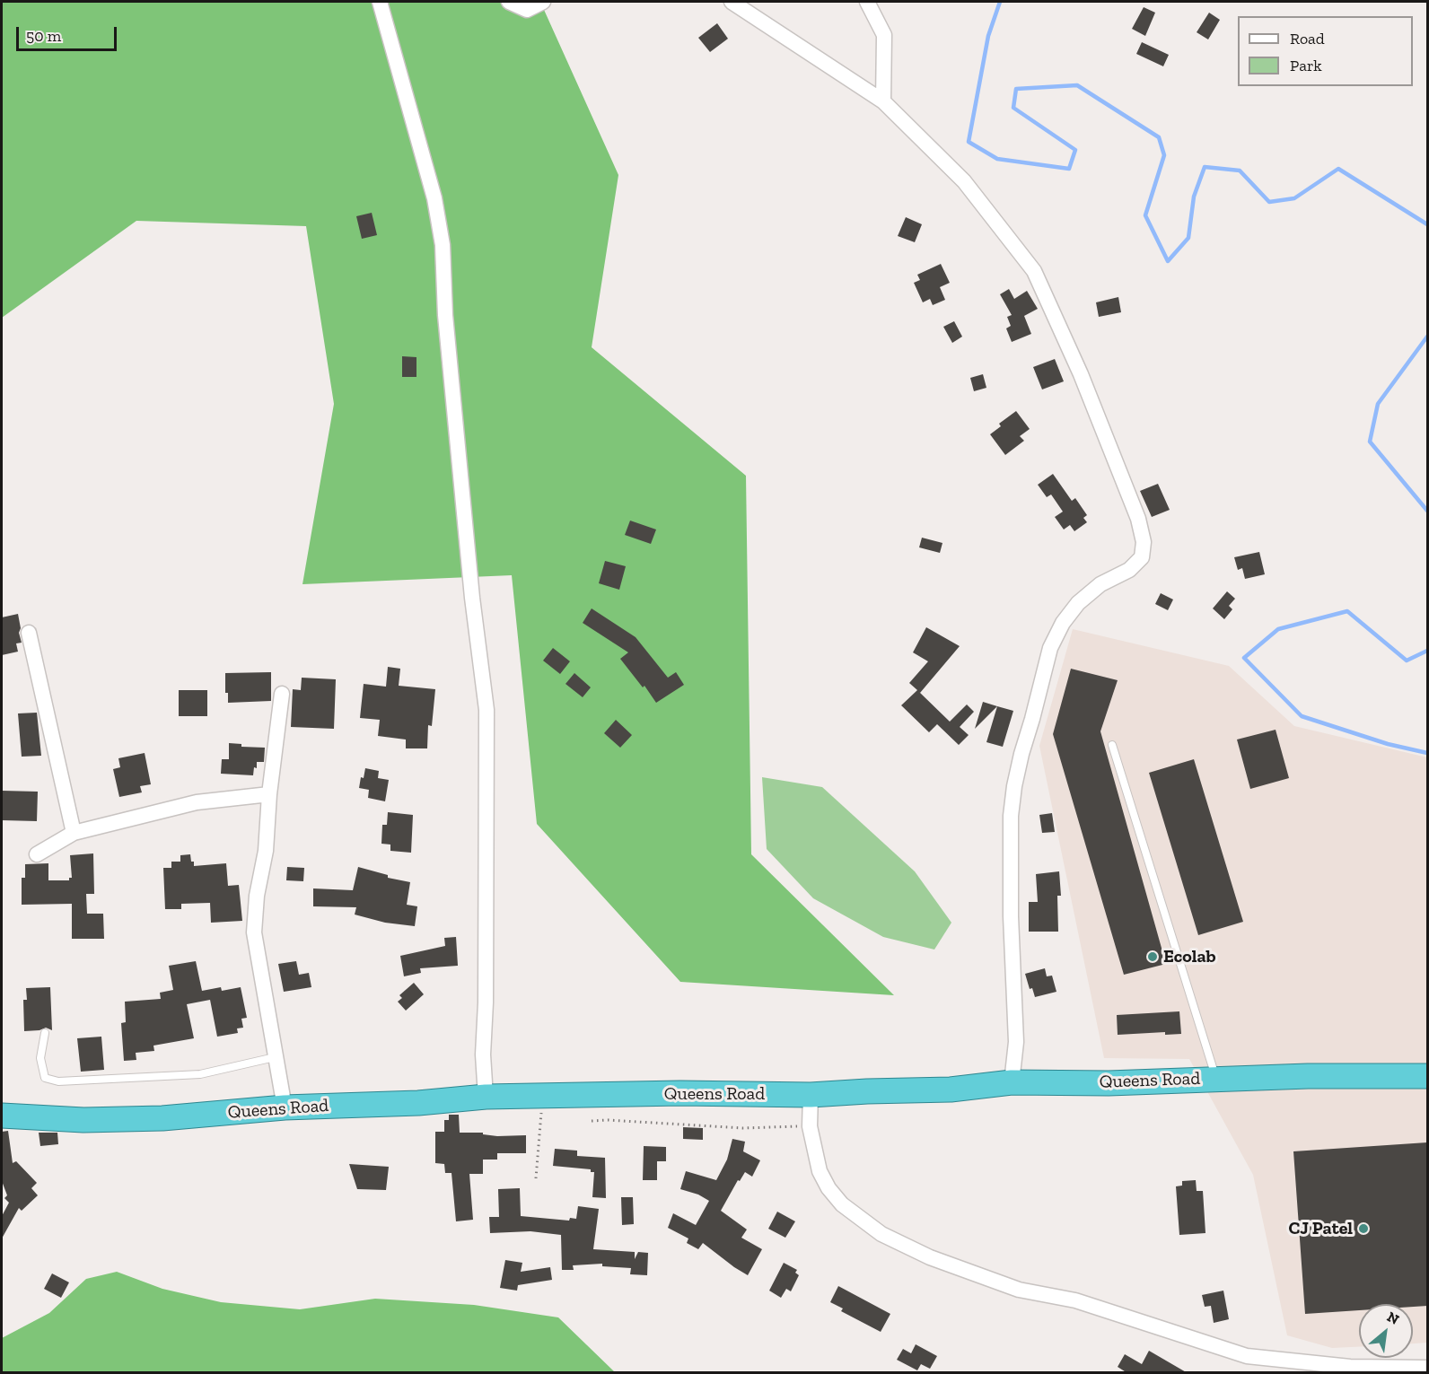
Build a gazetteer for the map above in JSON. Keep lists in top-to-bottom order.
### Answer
{
  "streets": {
    "highway": ["Queens Road"]
  },
  "places": ["Ecolab", "CJ Patel"],
  "legend": ["Road", "Park"],
  "scale_bar": "50 m",
  "north": "top right"
}
